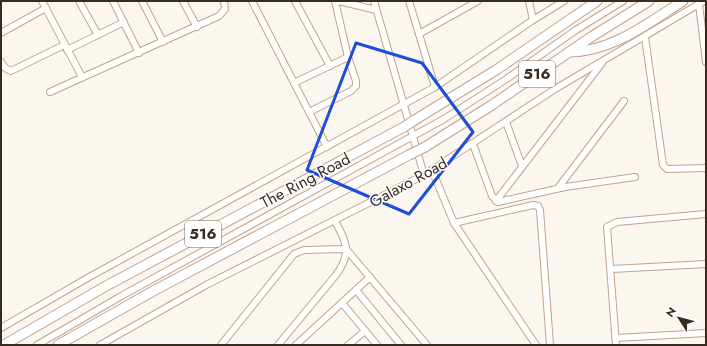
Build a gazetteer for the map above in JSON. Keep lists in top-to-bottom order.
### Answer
{
  "streets": {
    "highway": ["516", "The Ring Road"],
    "street": ["Galaxo Road"]
  },
  "north": "top left"
}
